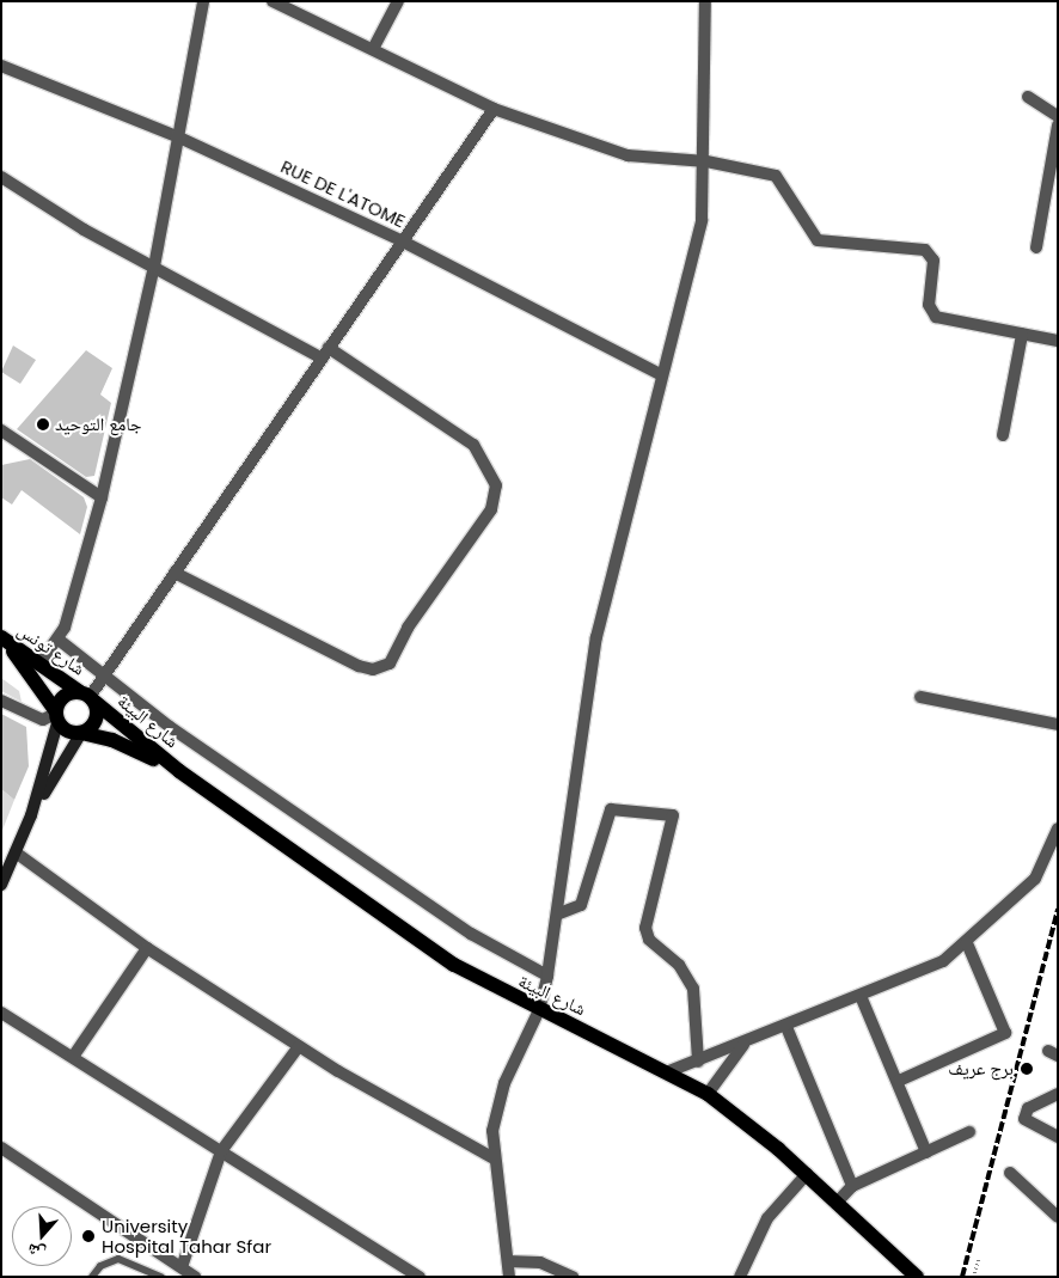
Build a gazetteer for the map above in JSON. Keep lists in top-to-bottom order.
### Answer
{
  "streets": {
    "main road": ["شارع تونس", "شارع البيئة"],
    "street": ["RUE DE L'ATOME"]
  },
  "crossings": [
    ["شارع تونس", "شارع البيئة"]
  ],
  "places": ["جامع التوحيد", "برج عريف", "University Hospital Tahar Sfar"],
  "north": "bottom"
}
